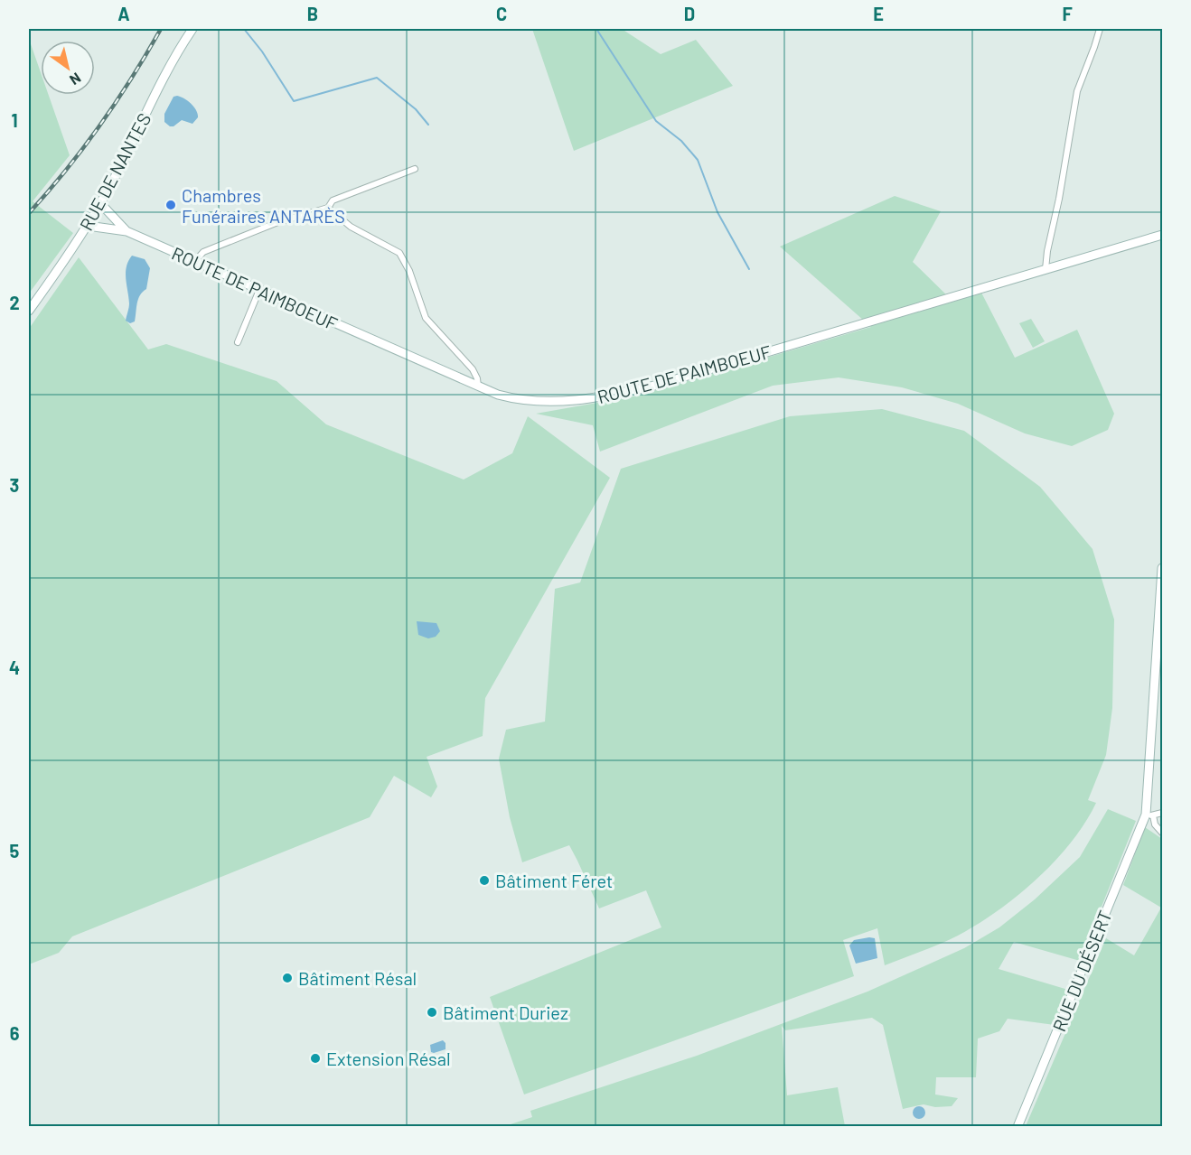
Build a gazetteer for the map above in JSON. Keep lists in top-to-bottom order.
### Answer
{
  "streets": {
    "street": ["RUE DE NANTES", "ROUTE DE PAIMBOEUF", "RUE DU DÉSERT"]
  },
  "crossings": [
    ["RUE DE NANTES", "ROUTE DE PAIMBOEUF"]
  ],
  "places": [
    "Chambres Funéraires ANTARÈS",
    "Bâtiment Féret",
    "Bâtiment Résal",
    "Bâtiment Duriez",
    "Extension Résal"
  ],
  "north": "bottom right",
  "grid": {
    "columns": [
      "A",
      "B",
      "C",
      "D",
      "E",
      "F"
    ],
    "rows": [
      "1",
      "2",
      "3",
      "4",
      "5",
      "6"
    ]
  }
}
